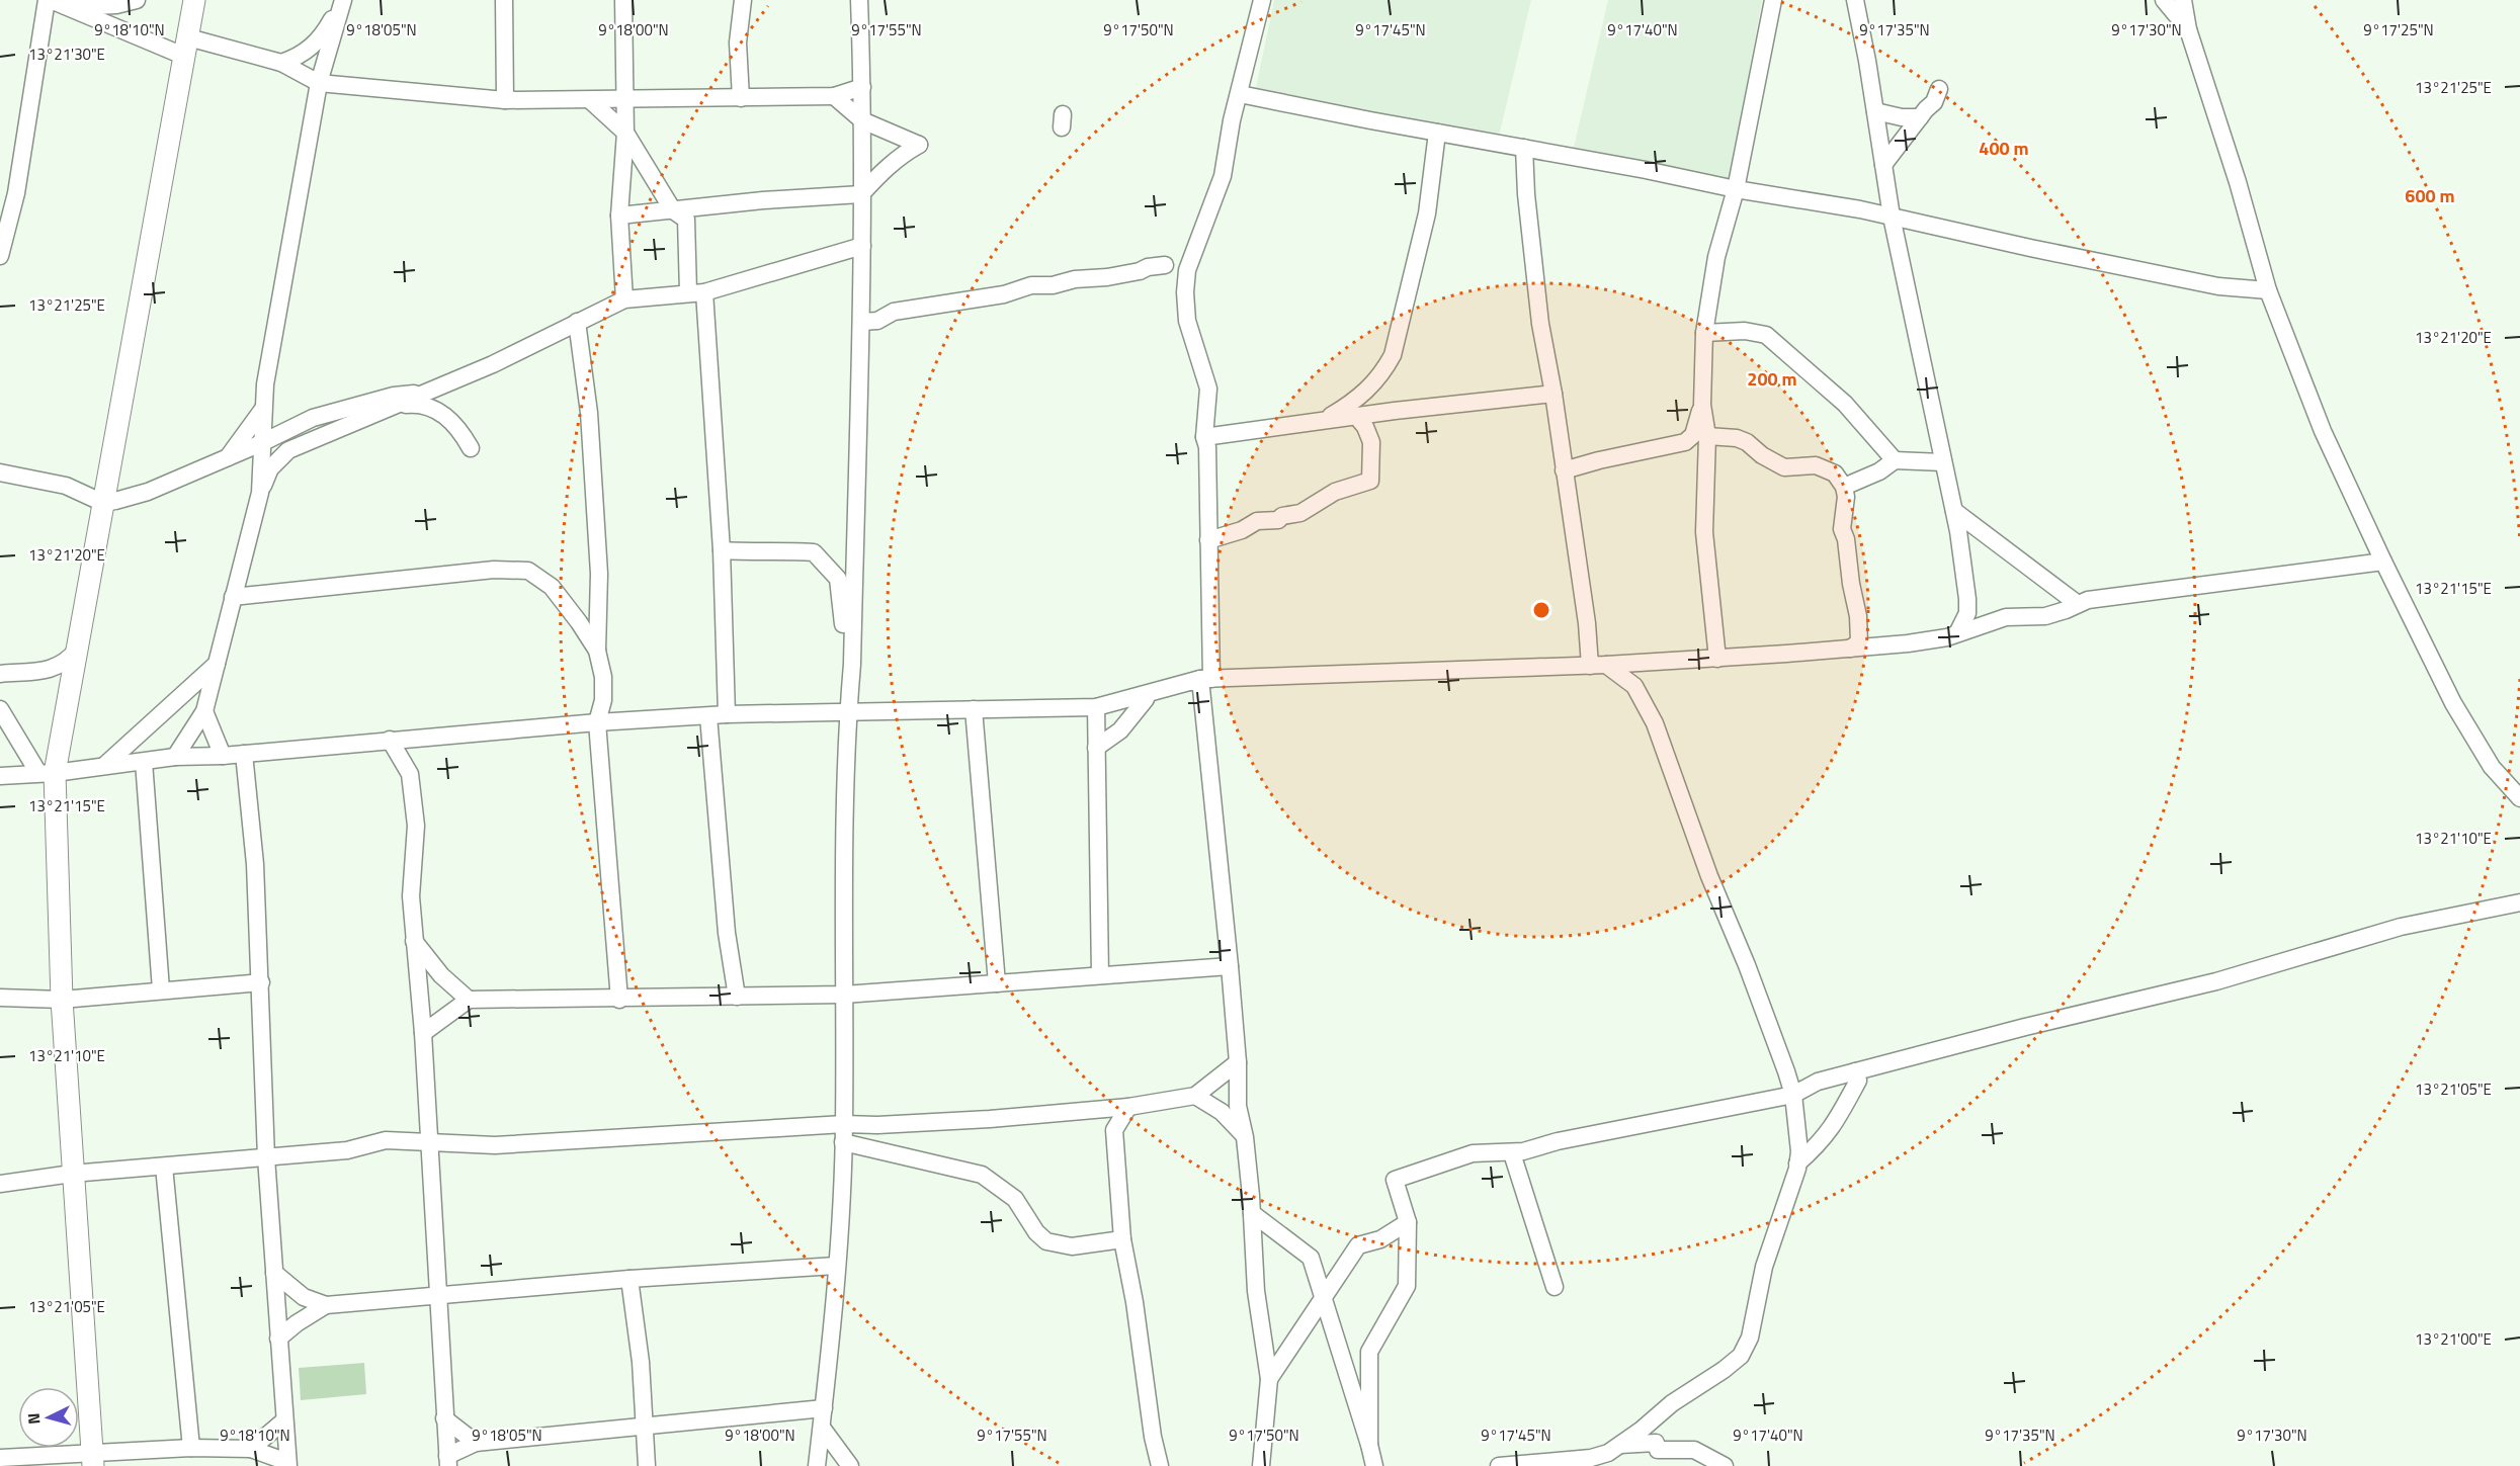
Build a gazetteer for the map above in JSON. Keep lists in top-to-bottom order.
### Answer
{
  "north": "left",
  "coordinates": [
    "9°18'10\"N",
    "9°18'05\"N",
    "9°18'00\"N",
    "9°17'55\"N",
    "9°17'50\"N",
    "9°17'45\"N",
    "9°17'40\"N",
    "9°17'35\"N",
    "9°17'30\"N",
    "9°17'25\"N",
    "13°21'30\"E",
    "13°21'25\"E",
    "13°21'20\"E",
    "13°21'15\"E",
    "13°21'10\"E",
    "13°21'05\"E",
    "13°21'00\"E"
  ],
  "rings": ["400 m", "600 m", "200 m"]
}
